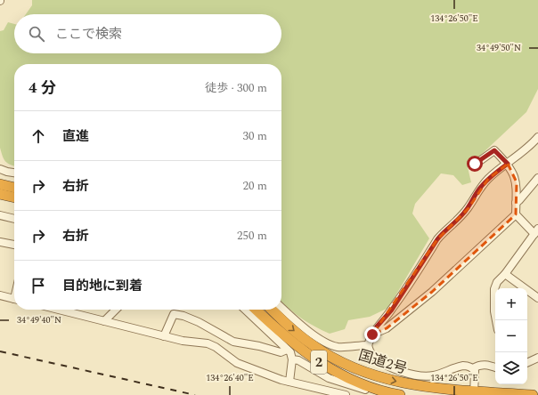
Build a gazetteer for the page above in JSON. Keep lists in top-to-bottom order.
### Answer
{
  "streets": {
    "highway": ["国道2号", "2"]
  },
  "page": {
    "search": "ここで検索",
    "heading": ["4 分", "徒歩 · 300 m"],
    "list": [
      ["直進", "30 m"],
      ["右折", "20 m"],
      ["右折", "250 m"],
      "目的地に到着"
    ],
    "map_buttons": ["+", "−"]
  },
  "coordinates": [
    "134°26'50\"E",
    "34°49'50\"N",
    "34°49'40\"N",
    "134°26'40\"E"
  ]
}
